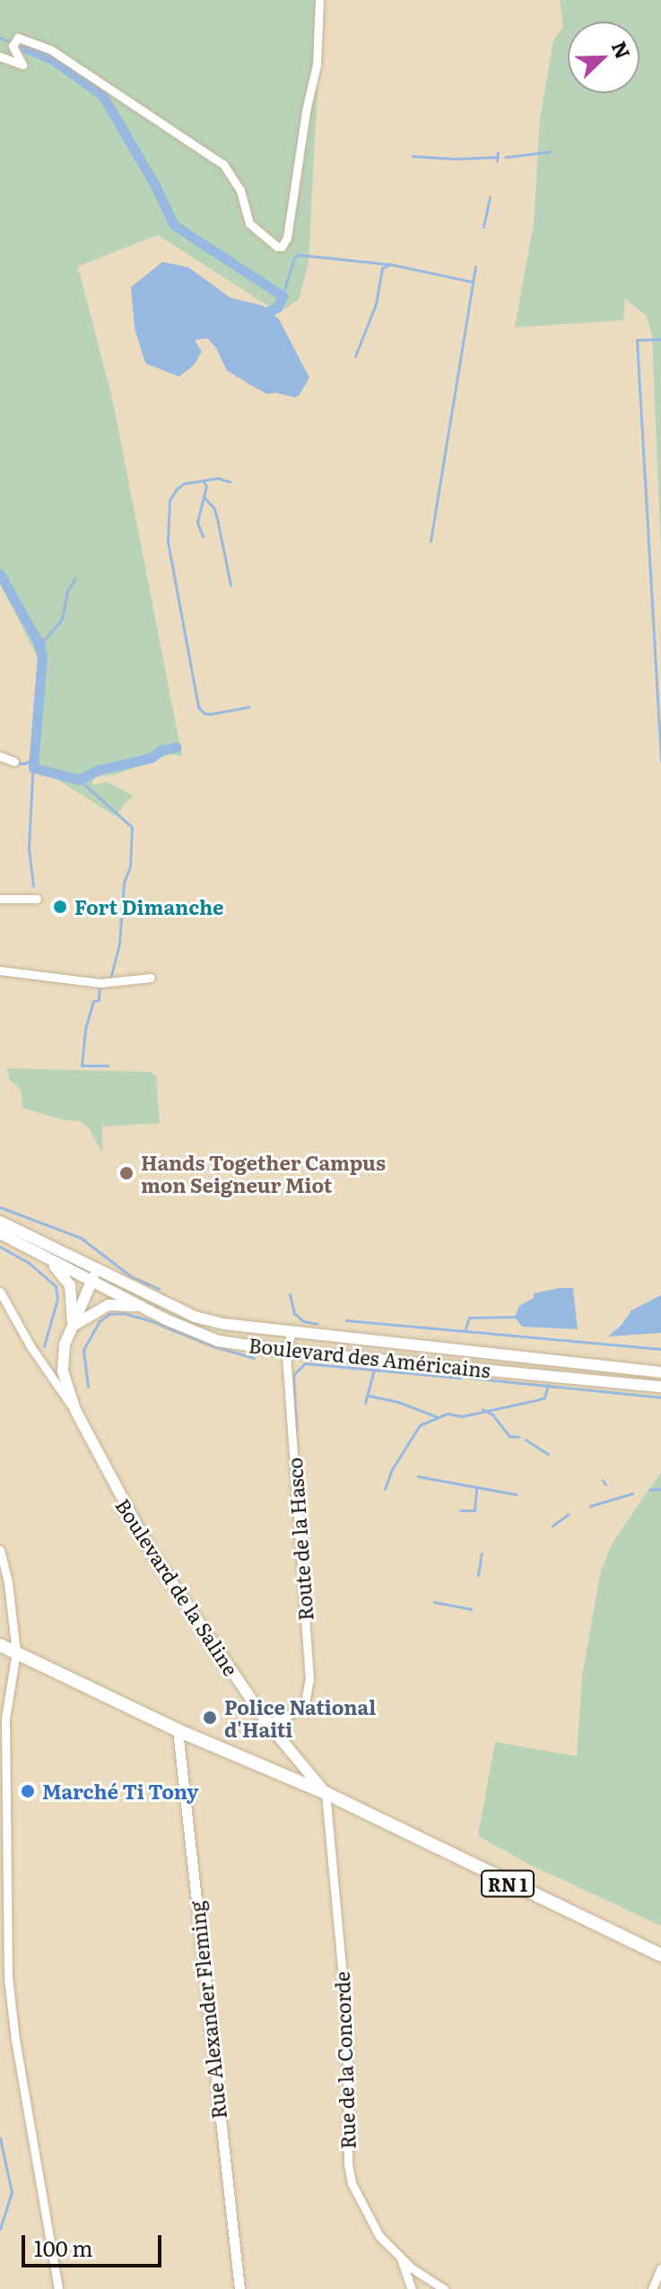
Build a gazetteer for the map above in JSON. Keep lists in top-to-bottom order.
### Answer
{
  "streets": {
    "main road": ["Boulevard des Américains", "Boulevard de la Saline", "RN 1"],
    "street": ["Route de la Hasco", "Rue Alexander Fleming", "Rue de la Concorde"]
  },
  "crossings": [
    ["Boulevard des Américains", "Route de la Hasco"],
    ["Boulevard des Américains", "Boulevard de la Saline"],
    ["Route de la Hasco", "Boulevard de la Saline"],
    ["Boulevard de la Saline", "RN 1"],
    ["Boulevard de la Saline", "Rue de la Concorde"],
    ["RN 1", "Rue Alexander Fleming"],
    ["RN 1", "Rue de la Concorde"]
  ],
  "places": [
    "Fort Dimanche",
    "Hands Together Campus mon Seigneur Miot",
    "Police National d'Haiti",
    "Marché Ti Tony"
  ],
  "scale_bar": "100 m",
  "north": "top right"
}
